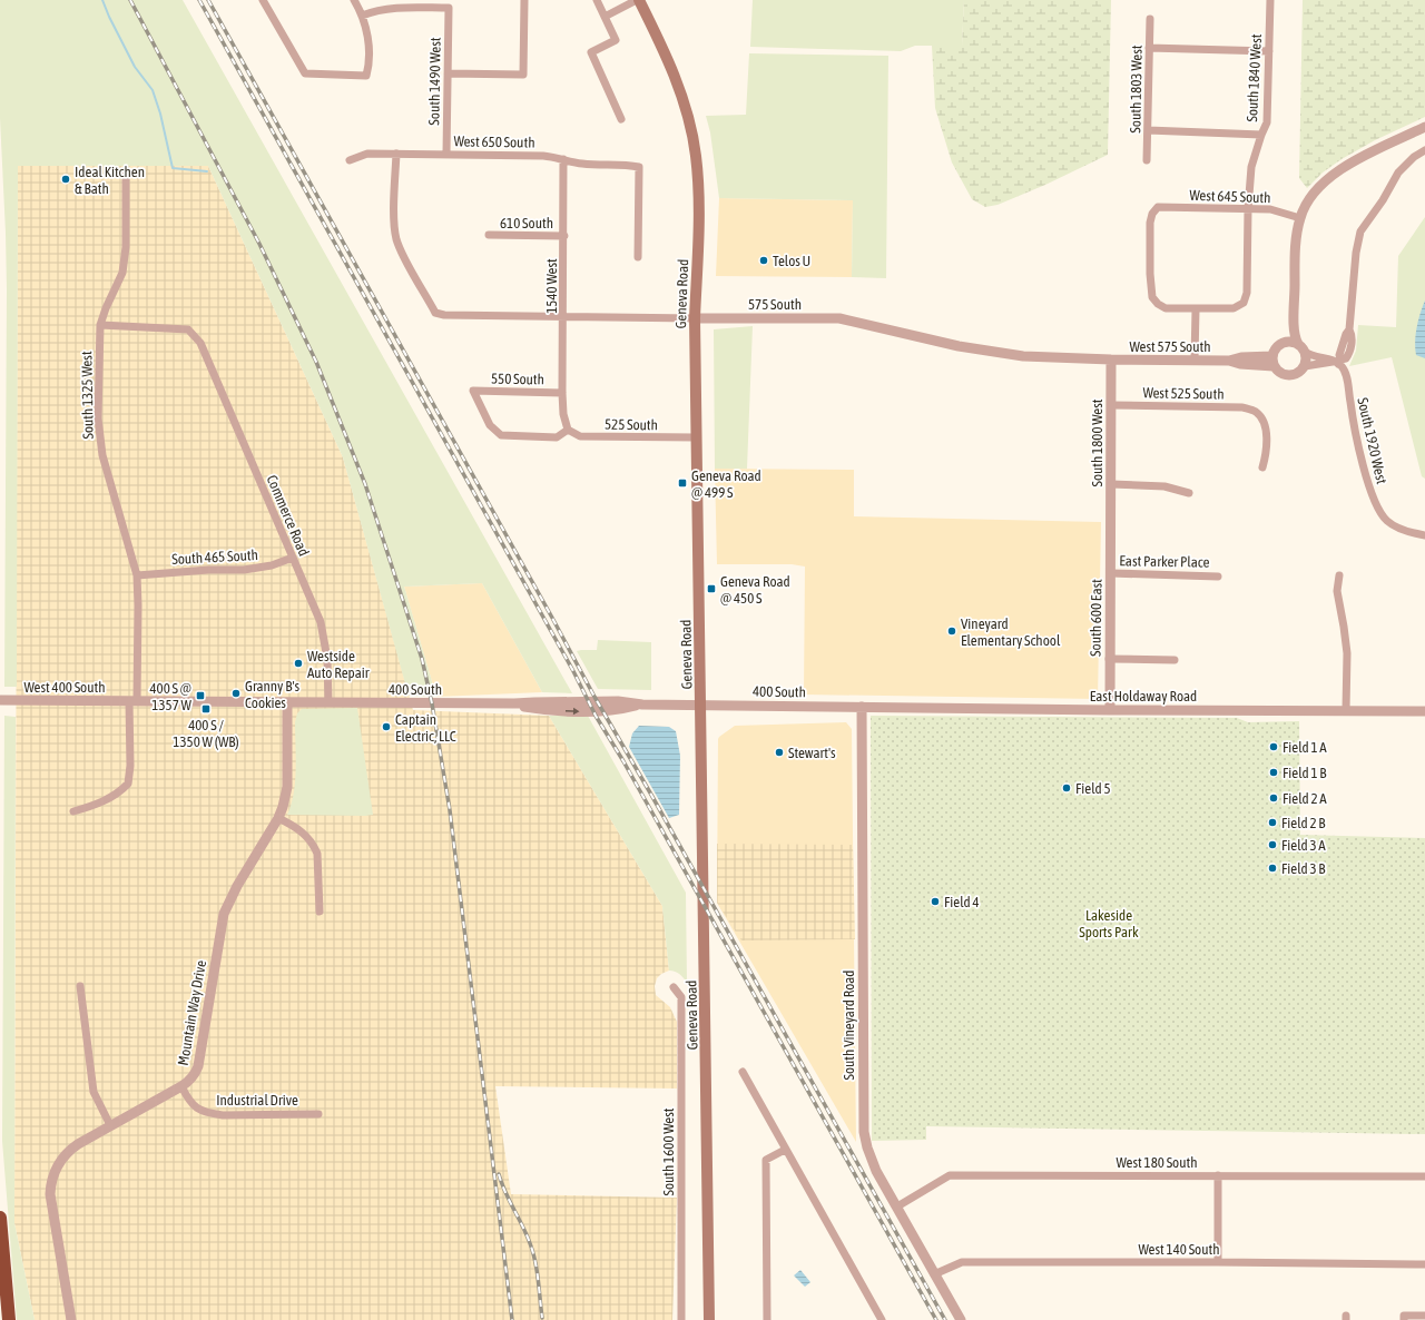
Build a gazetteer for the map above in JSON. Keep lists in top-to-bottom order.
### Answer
{
  "streets": {
    "main road": ["Geneva Road"],
    "street": [
      "South 1840 West",
      "South 1490 West",
      "South 1803 West",
      "West 650 South",
      "West 645 South",
      "610 South",
      "1540 West",
      "575 South",
      "West 575 South",
      "550 South",
      "West 525 South",
      "South 1325 West",
      "525 South",
      "South 1920 West",
      "South 1800 West",
      "Commerce Road",
      "South 465 South",
      "East Parker Place",
      "South 600 East",
      "West 400 South",
      "400 South",
      "East Holdaway Road",
      "Mountain Way Drive",
      "South Vineyard Road",
      "Industrial Drive",
      "South 1600 West",
      "West 180 South",
      "West 140 South"
    ]
  },
  "crossings": [
    ["South 1840 West", "West 645 South"],
    ["South 1490 West", "West 650 South"],
    ["West 650 South", "1540 West"],
    ["West 650 South", "575 South"],
    ["610 South", "1540 West"],
    ["1540 West", "575 South"],
    ["1540 West", "550 South"],
    ["1540 West", "525 South"],
    ["Geneva Road", "575 South"],
    ["Geneva Road", "525 South"],
    ["Geneva Road", "400 South"],
    ["575 South", "West 575 South"],
    ["575 South", "South 1800 West"],
    ["West 575 South", "South 1800 West"],
    ["550 South", "525 South"],
    ["West 525 South", "South 1800 West"],
    ["South 1325 West", "Commerce Road"],
    ["South 1325 West", "South 465 South"],
    ["South 1325 West", "West 400 South"],
    ["South 1325 West", "400 South"],
    ["South 1800 West", "South 600 East"],
    ["Commerce Road", "South 465 South"],
    ["Commerce Road", "400 South"],
    ["East Parker Place", "South 600 East"],
    ["South 600 East", "East Holdaway Road"],
    ["West 400 South", "400 South"],
    ["400 South", "East Holdaway Road"],
    ["400 South", "Mountain Way Drive"],
    ["400 South", "South Vineyard Road"],
    ["East Holdaway Road", "South Vineyard Road"],
    ["Mountain Way Drive", "Industrial Drive"],
    ["South Vineyard Road", "West 180 South"],
    ["South Vineyard Road", "West 140 South"]
  ],
  "parks": ["Lakeside Sports Park"],
  "places": {
    "other": [
      "Ideal Kitchen & Bath",
      "Telos U",
      "Vineyard Elementary School",
      "Westside Auto Repair",
      "Granny B's Cookies",
      "Captain Electric, LLC",
      "Field 1 A",
      "Stewart's",
      "Field 1 B",
      "Field 5",
      "Field 2 A",
      "Field 2 B",
      "Field 3 A",
      "Field 3 B",
      "Field 4"
    ],
    "transit": [
      "Geneva Road @ 499 S",
      "Geneva Road @ 450 S",
      "400 S @ 1357 W",
      "400 S / 1350 W (WB)"
    ]
  }
}
